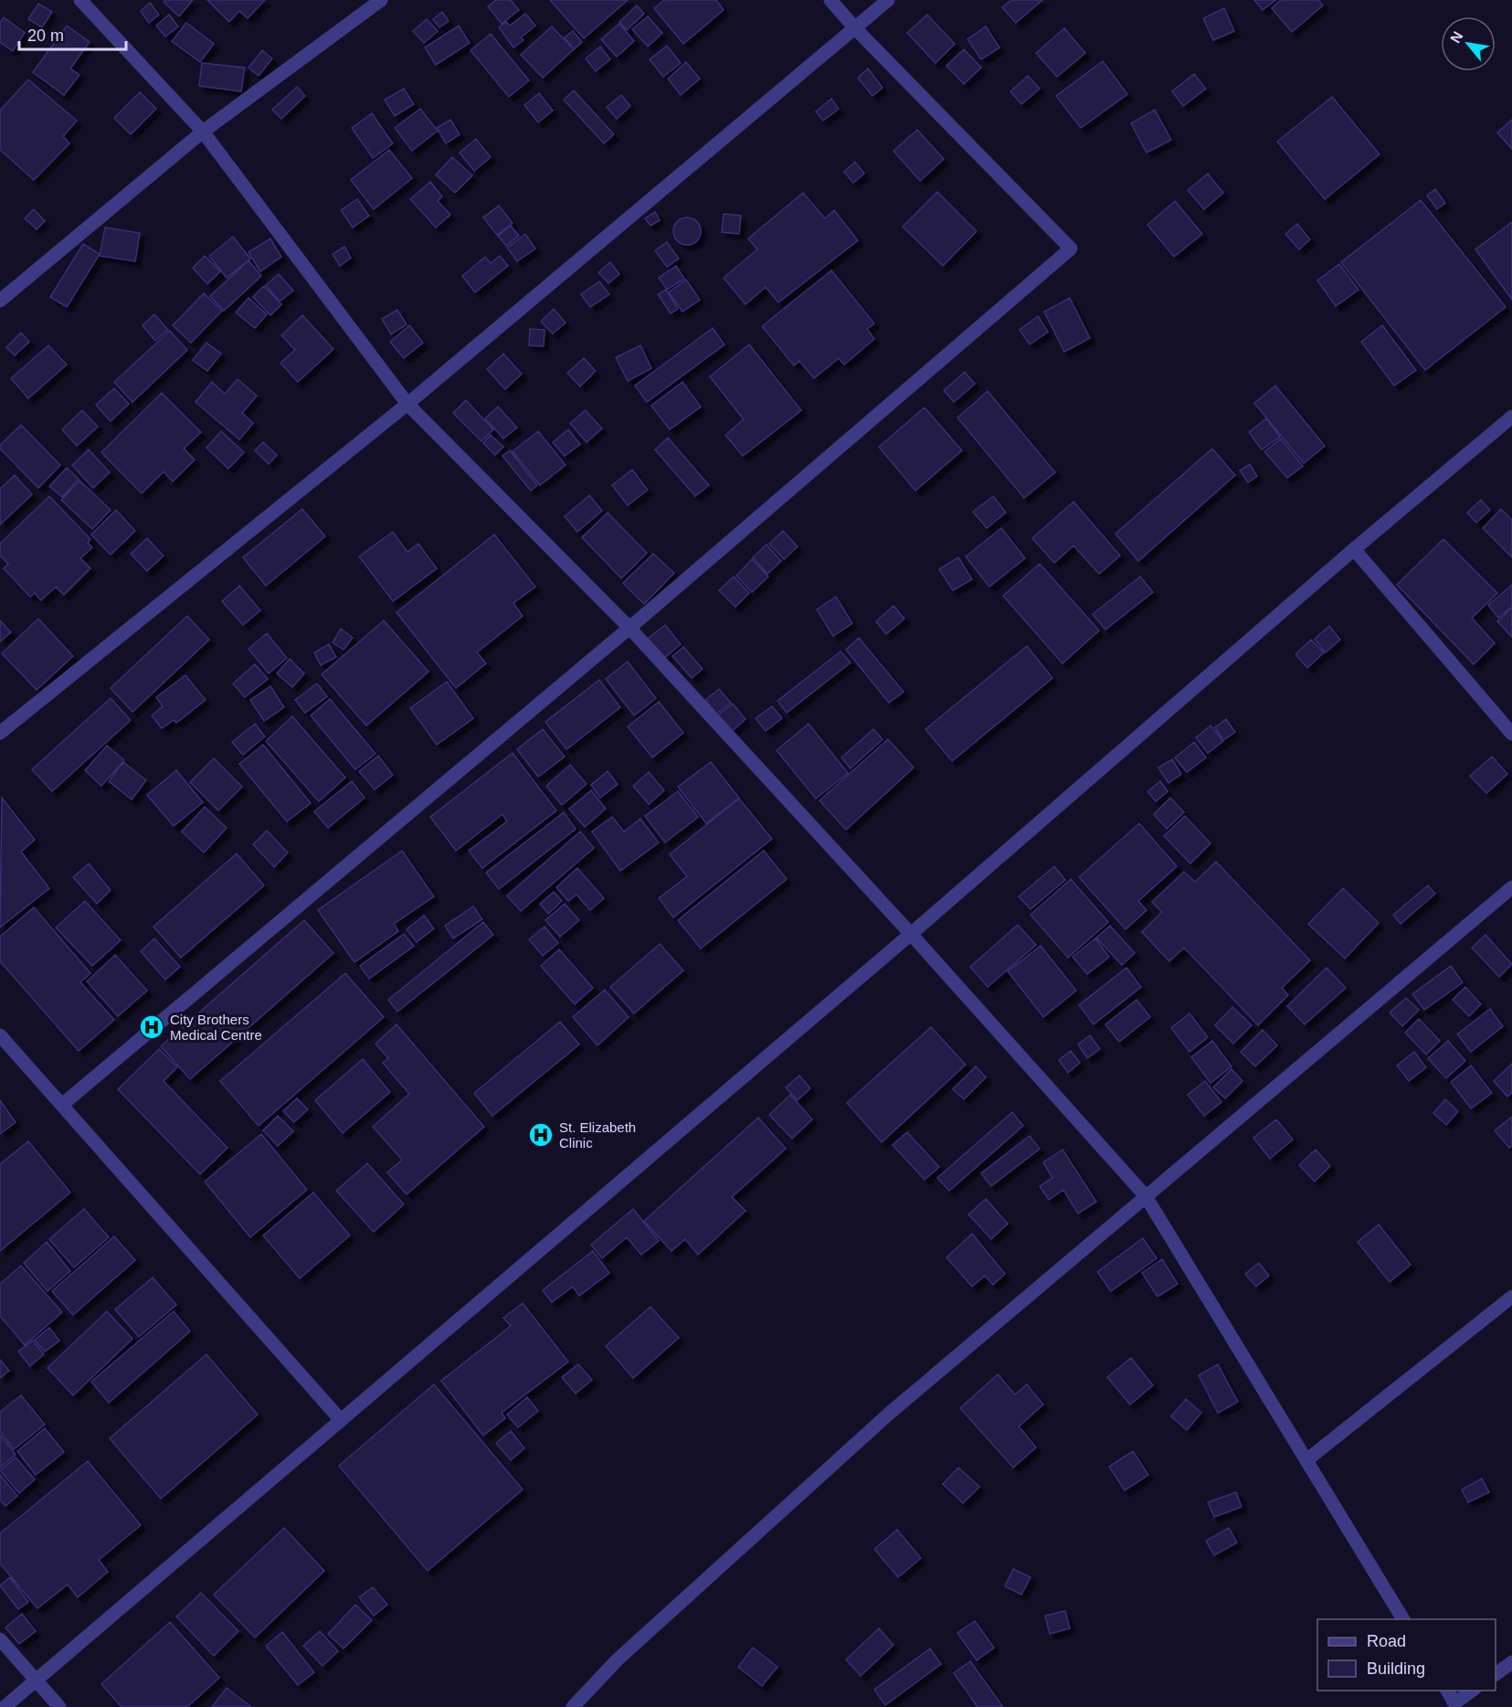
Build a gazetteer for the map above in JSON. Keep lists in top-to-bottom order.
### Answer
{
  "places": {
    "hospital": ["City Brothers Medical Centre", "St. Elizabeth Clinic"]
  },
  "legend": ["Road", "Building"],
  "scale_bar": "20 m",
  "north": "top left"
}
